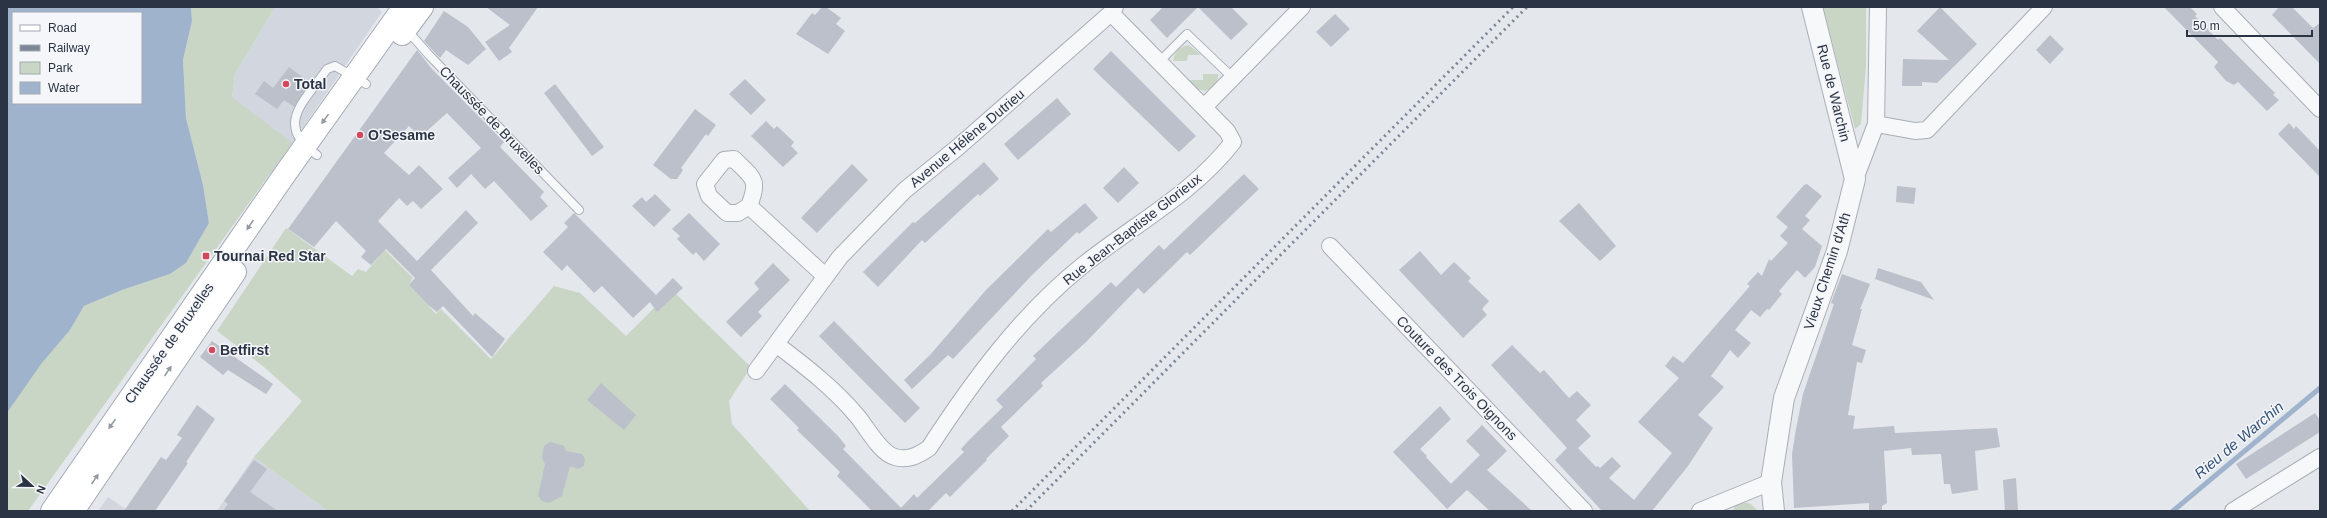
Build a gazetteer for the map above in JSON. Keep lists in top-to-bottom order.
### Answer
{
  "streets": {
    "main road": ["Chaussée de Bruxelles"],
    "street": [
      "Rue de Warchin",
      "Avenue Hélène Dutrieu",
      "Rue Jean-Baptiste Glorieux",
      "Vieux Chemin d'Ath",
      "Couture des Trois Oignons"
    ]
  },
  "crossings": [
    ["Rue de Warchin", "Vieux Chemin d'Ath"],
    ["Avenue Hélène Dutrieu", "Rue Jean-Baptiste Glorieux"]
  ],
  "water": ["Rieu de Warchin"],
  "places": {
    "other": ["Total", "O'Sesame", "Betfirst"],
    "transit": ["Tournai Red Star"]
  },
  "legend": [
    "Road",
    "Railway",
    "Park",
    "Water"
  ],
  "scale_bar": "50 m",
  "north": "right"
}
